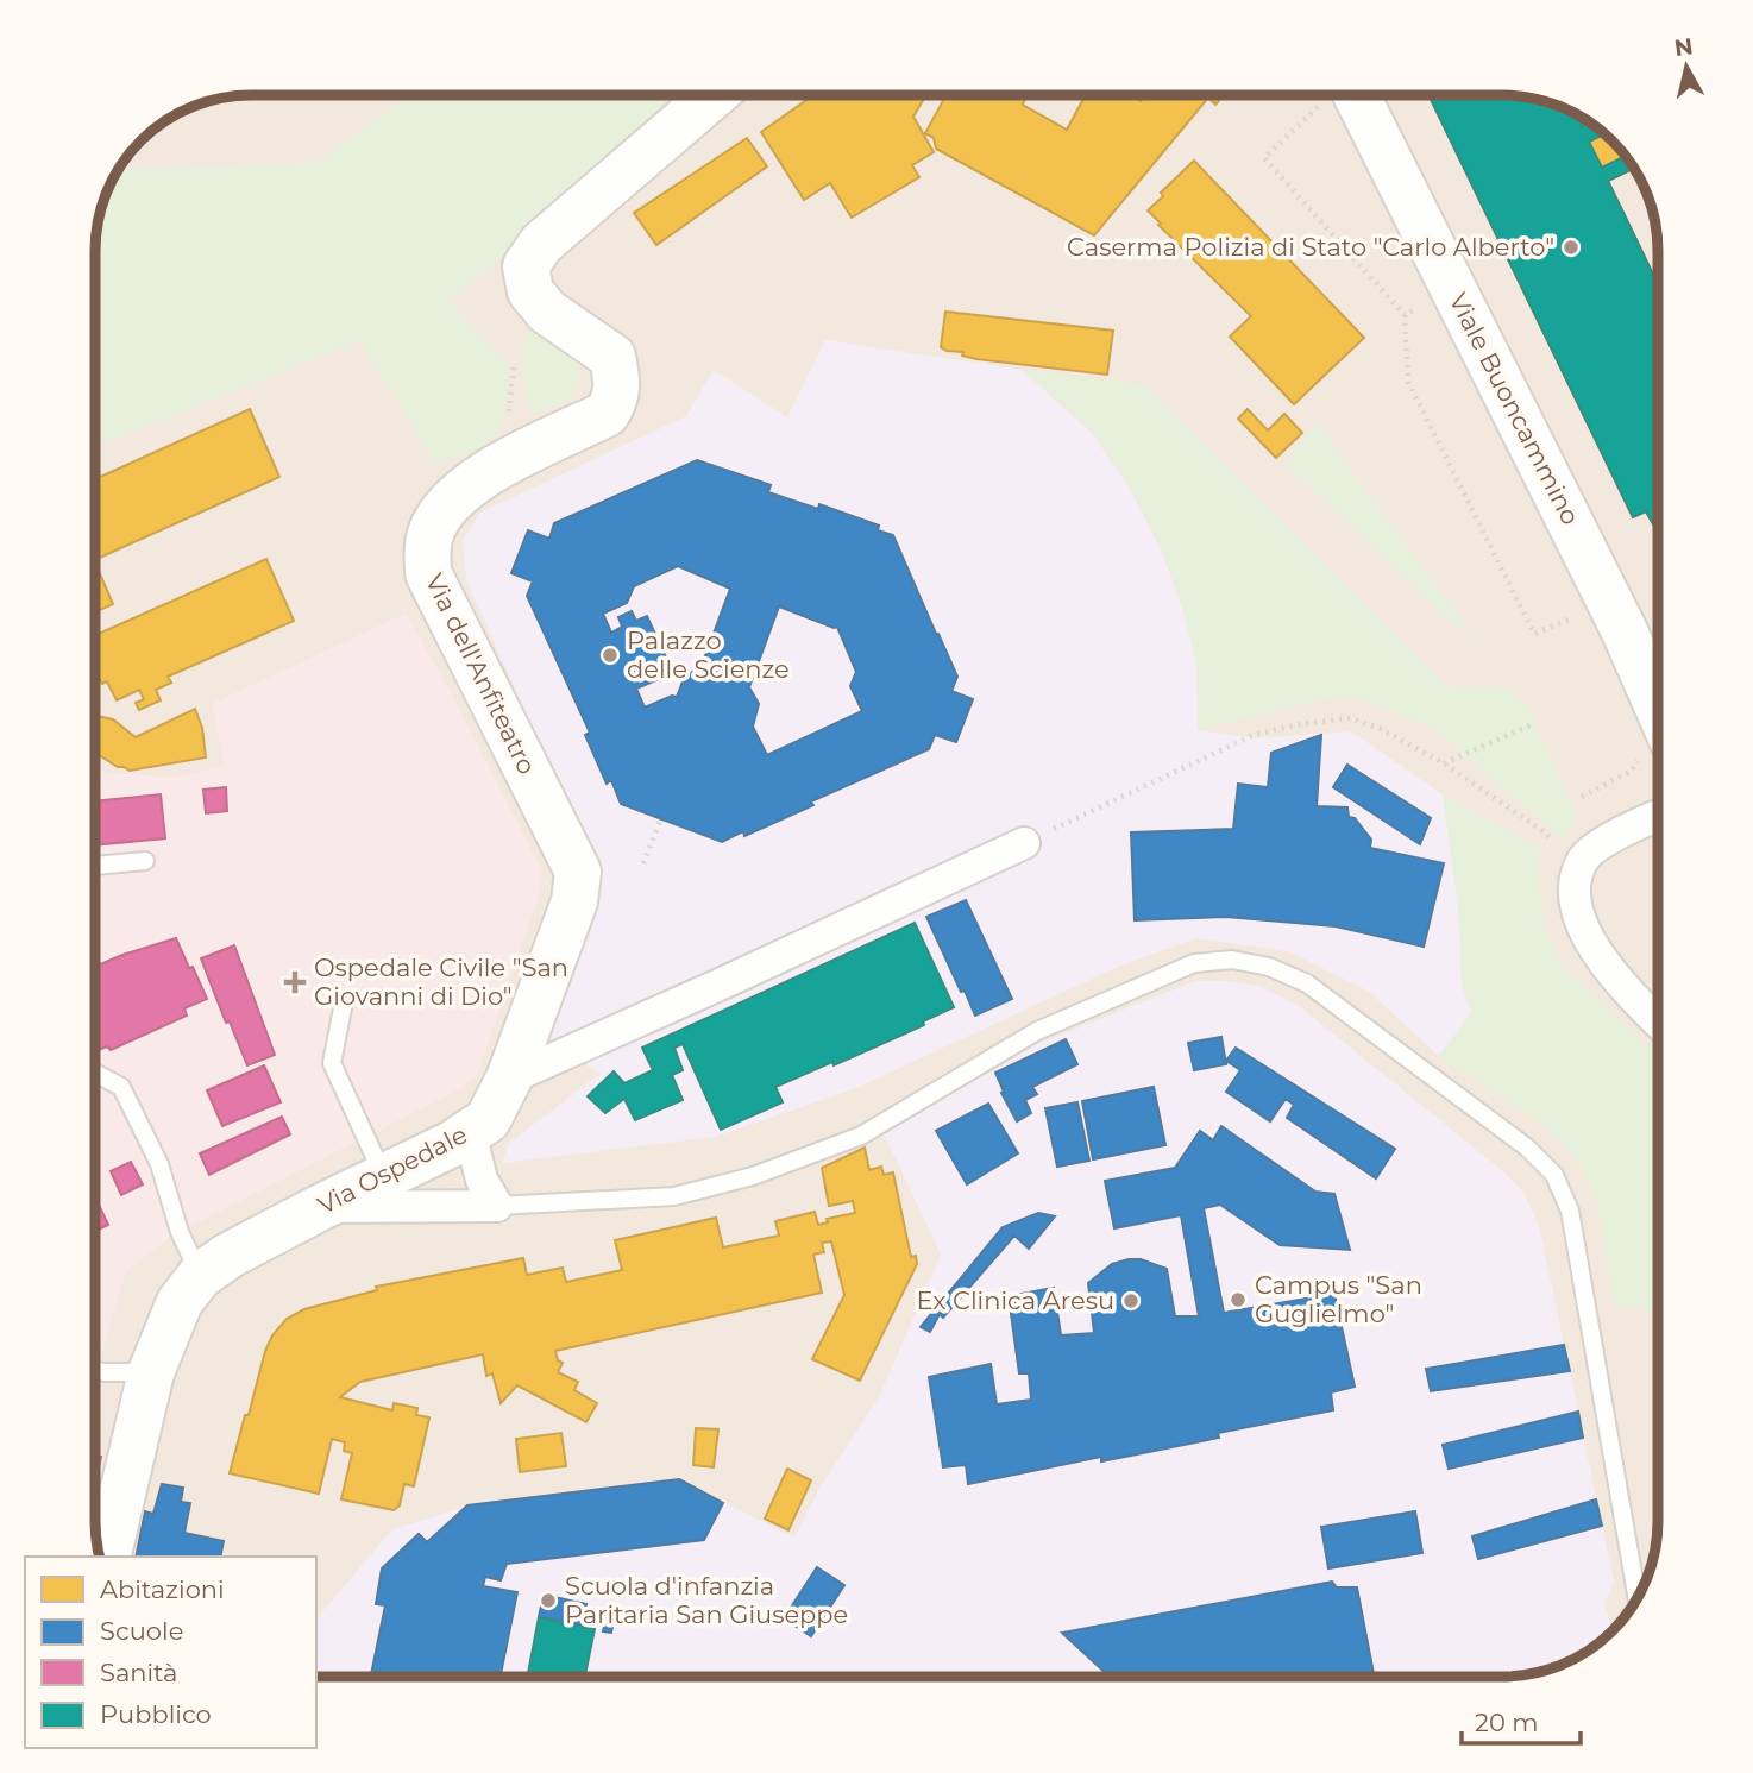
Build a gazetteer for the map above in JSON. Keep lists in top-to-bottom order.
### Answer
{
  "streets": {
    "street": ["Viale Buoncammino", "Via dell'Anfiteatro", "Via Ospedale"]
  },
  "crossings": [
    ["Via dell'Anfiteatro", "Via Ospedale"]
  ],
  "places": {
    "other": [
      "Caserma Polizia di Stato \"Carlo Alberto\"",
      "Palazzo delle Scienze",
      "Campus \"San Guglielmo\"",
      "Ex Clinica Aresu",
      "Scuola d'infanzia Paritaria San Giuseppe"
    ],
    "health": ["Ospedale Civile \"San Giovanni di Dio\""]
  },
  "legend": [
    "Abitazioni",
    "Scuole",
    "Sanità",
    "Pubblico"
  ],
  "scale_bar": "20 m",
  "north": "top"
}
